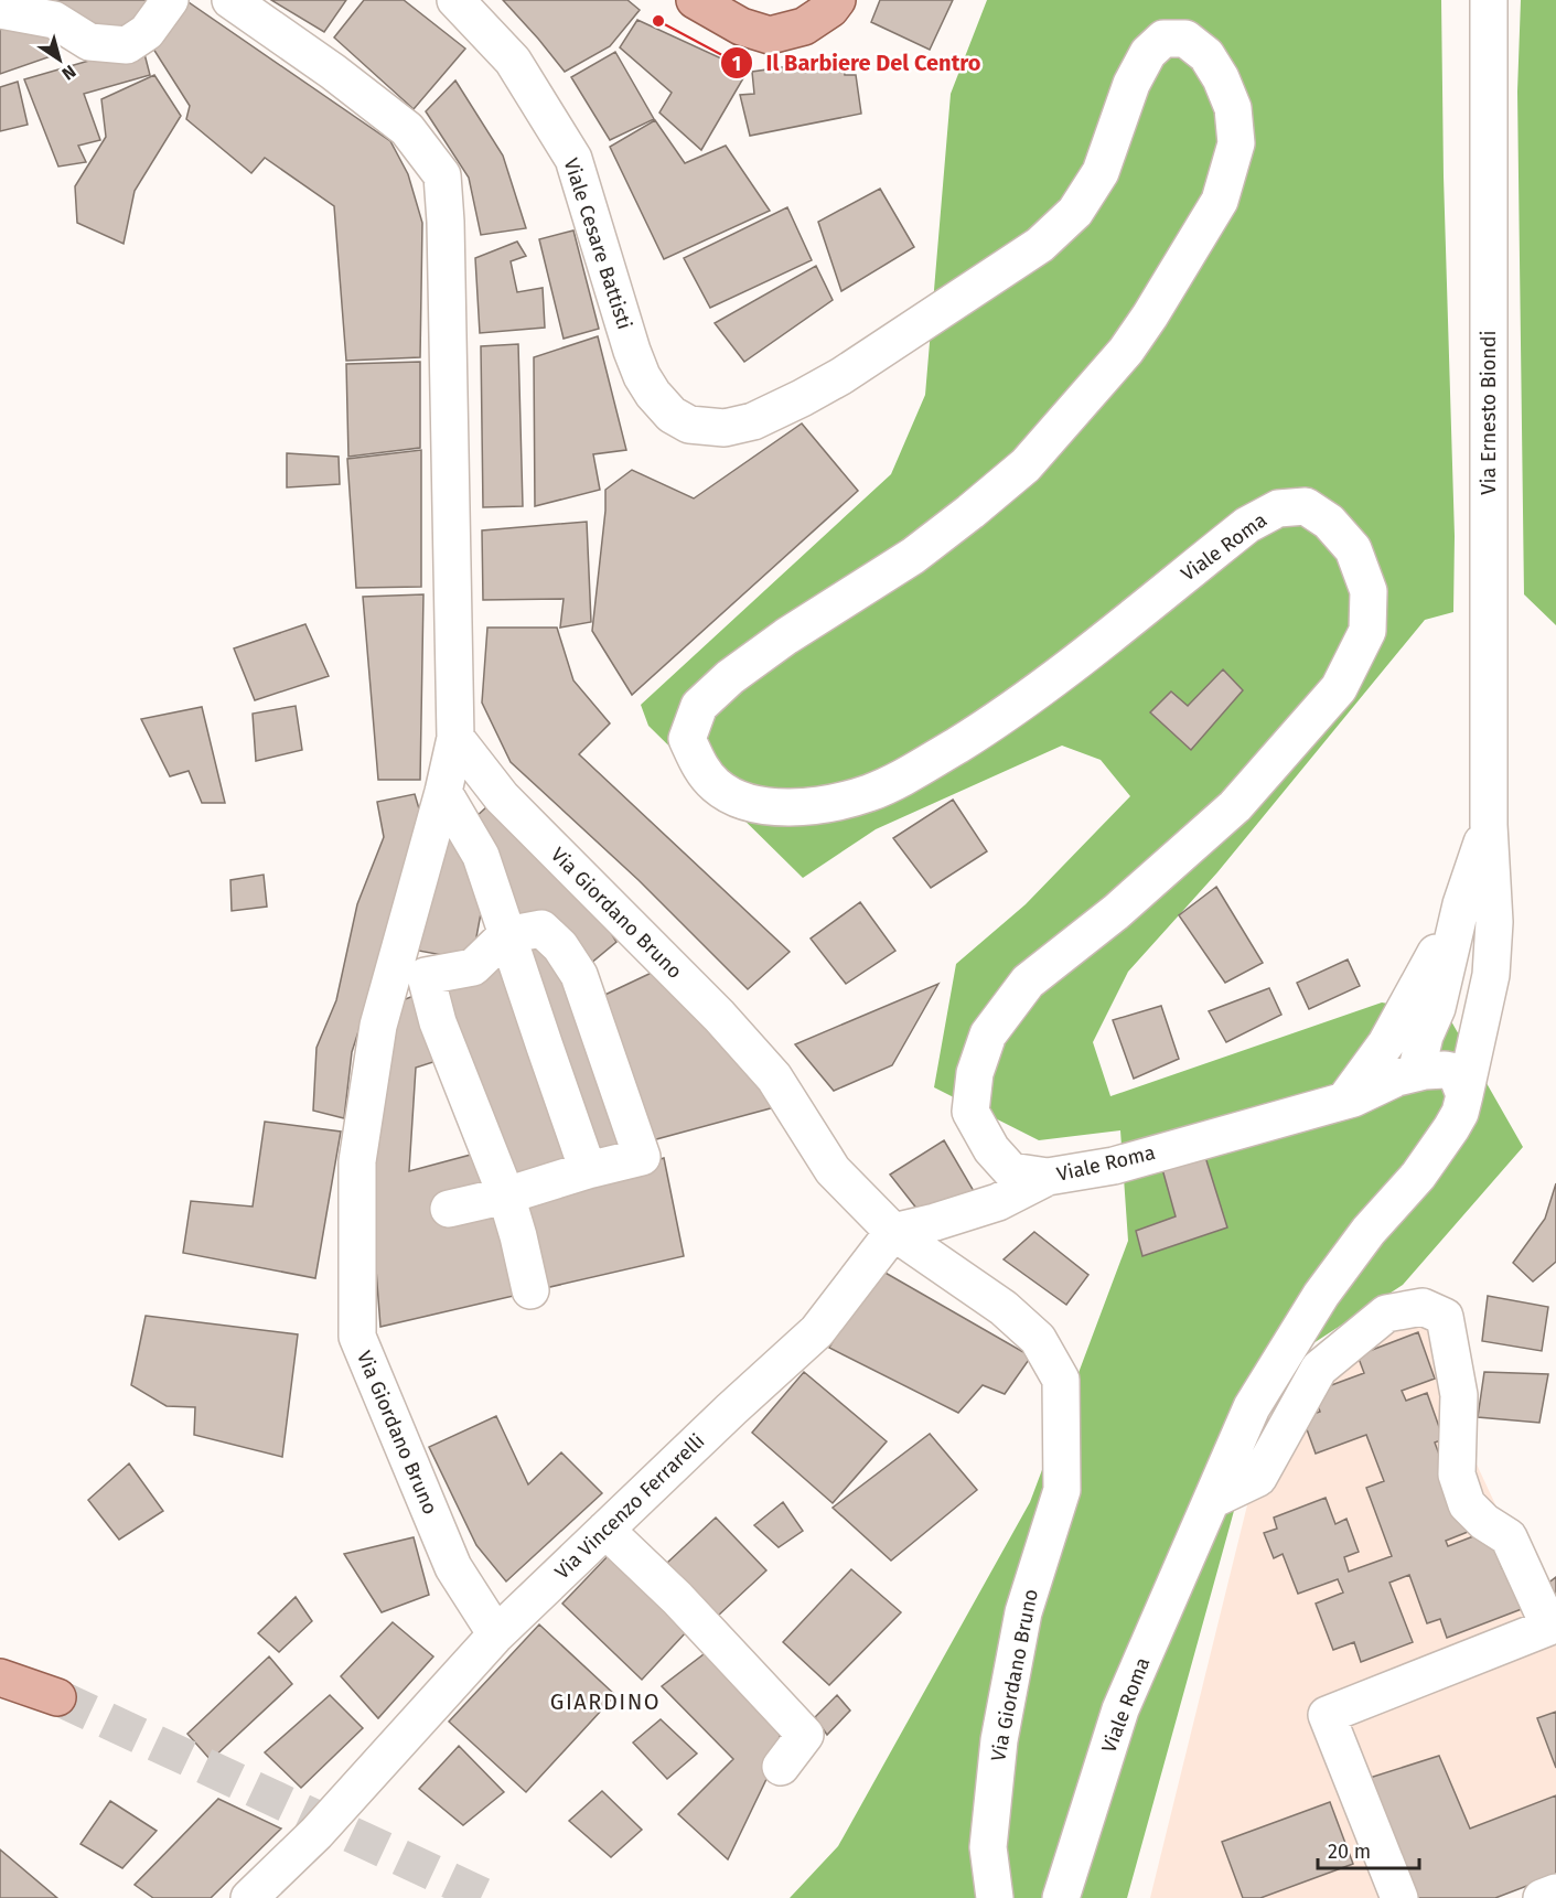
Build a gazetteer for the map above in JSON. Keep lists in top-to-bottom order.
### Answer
{
  "streets": {
    "street": [
      "Viale Cesare Battisti",
      "Via Ernesto Biondi",
      "Viale Roma",
      "Via Giordano Bruno",
      "Via Vincenzo Ferrarelli"
    ]
  },
  "crossings": [
    ["Viale Cesare Battisti", "Viale Roma"],
    ["Via Ernesto Biondi", "Viale Roma"],
    ["Via Giordano Bruno", "Via Vincenzo Ferrarelli"]
  ],
  "districts": ["GIARDINO"],
  "places": ["Il Barbiere Del Centro"],
  "scale_bar": "20 m",
  "north": "bottom right"
}
